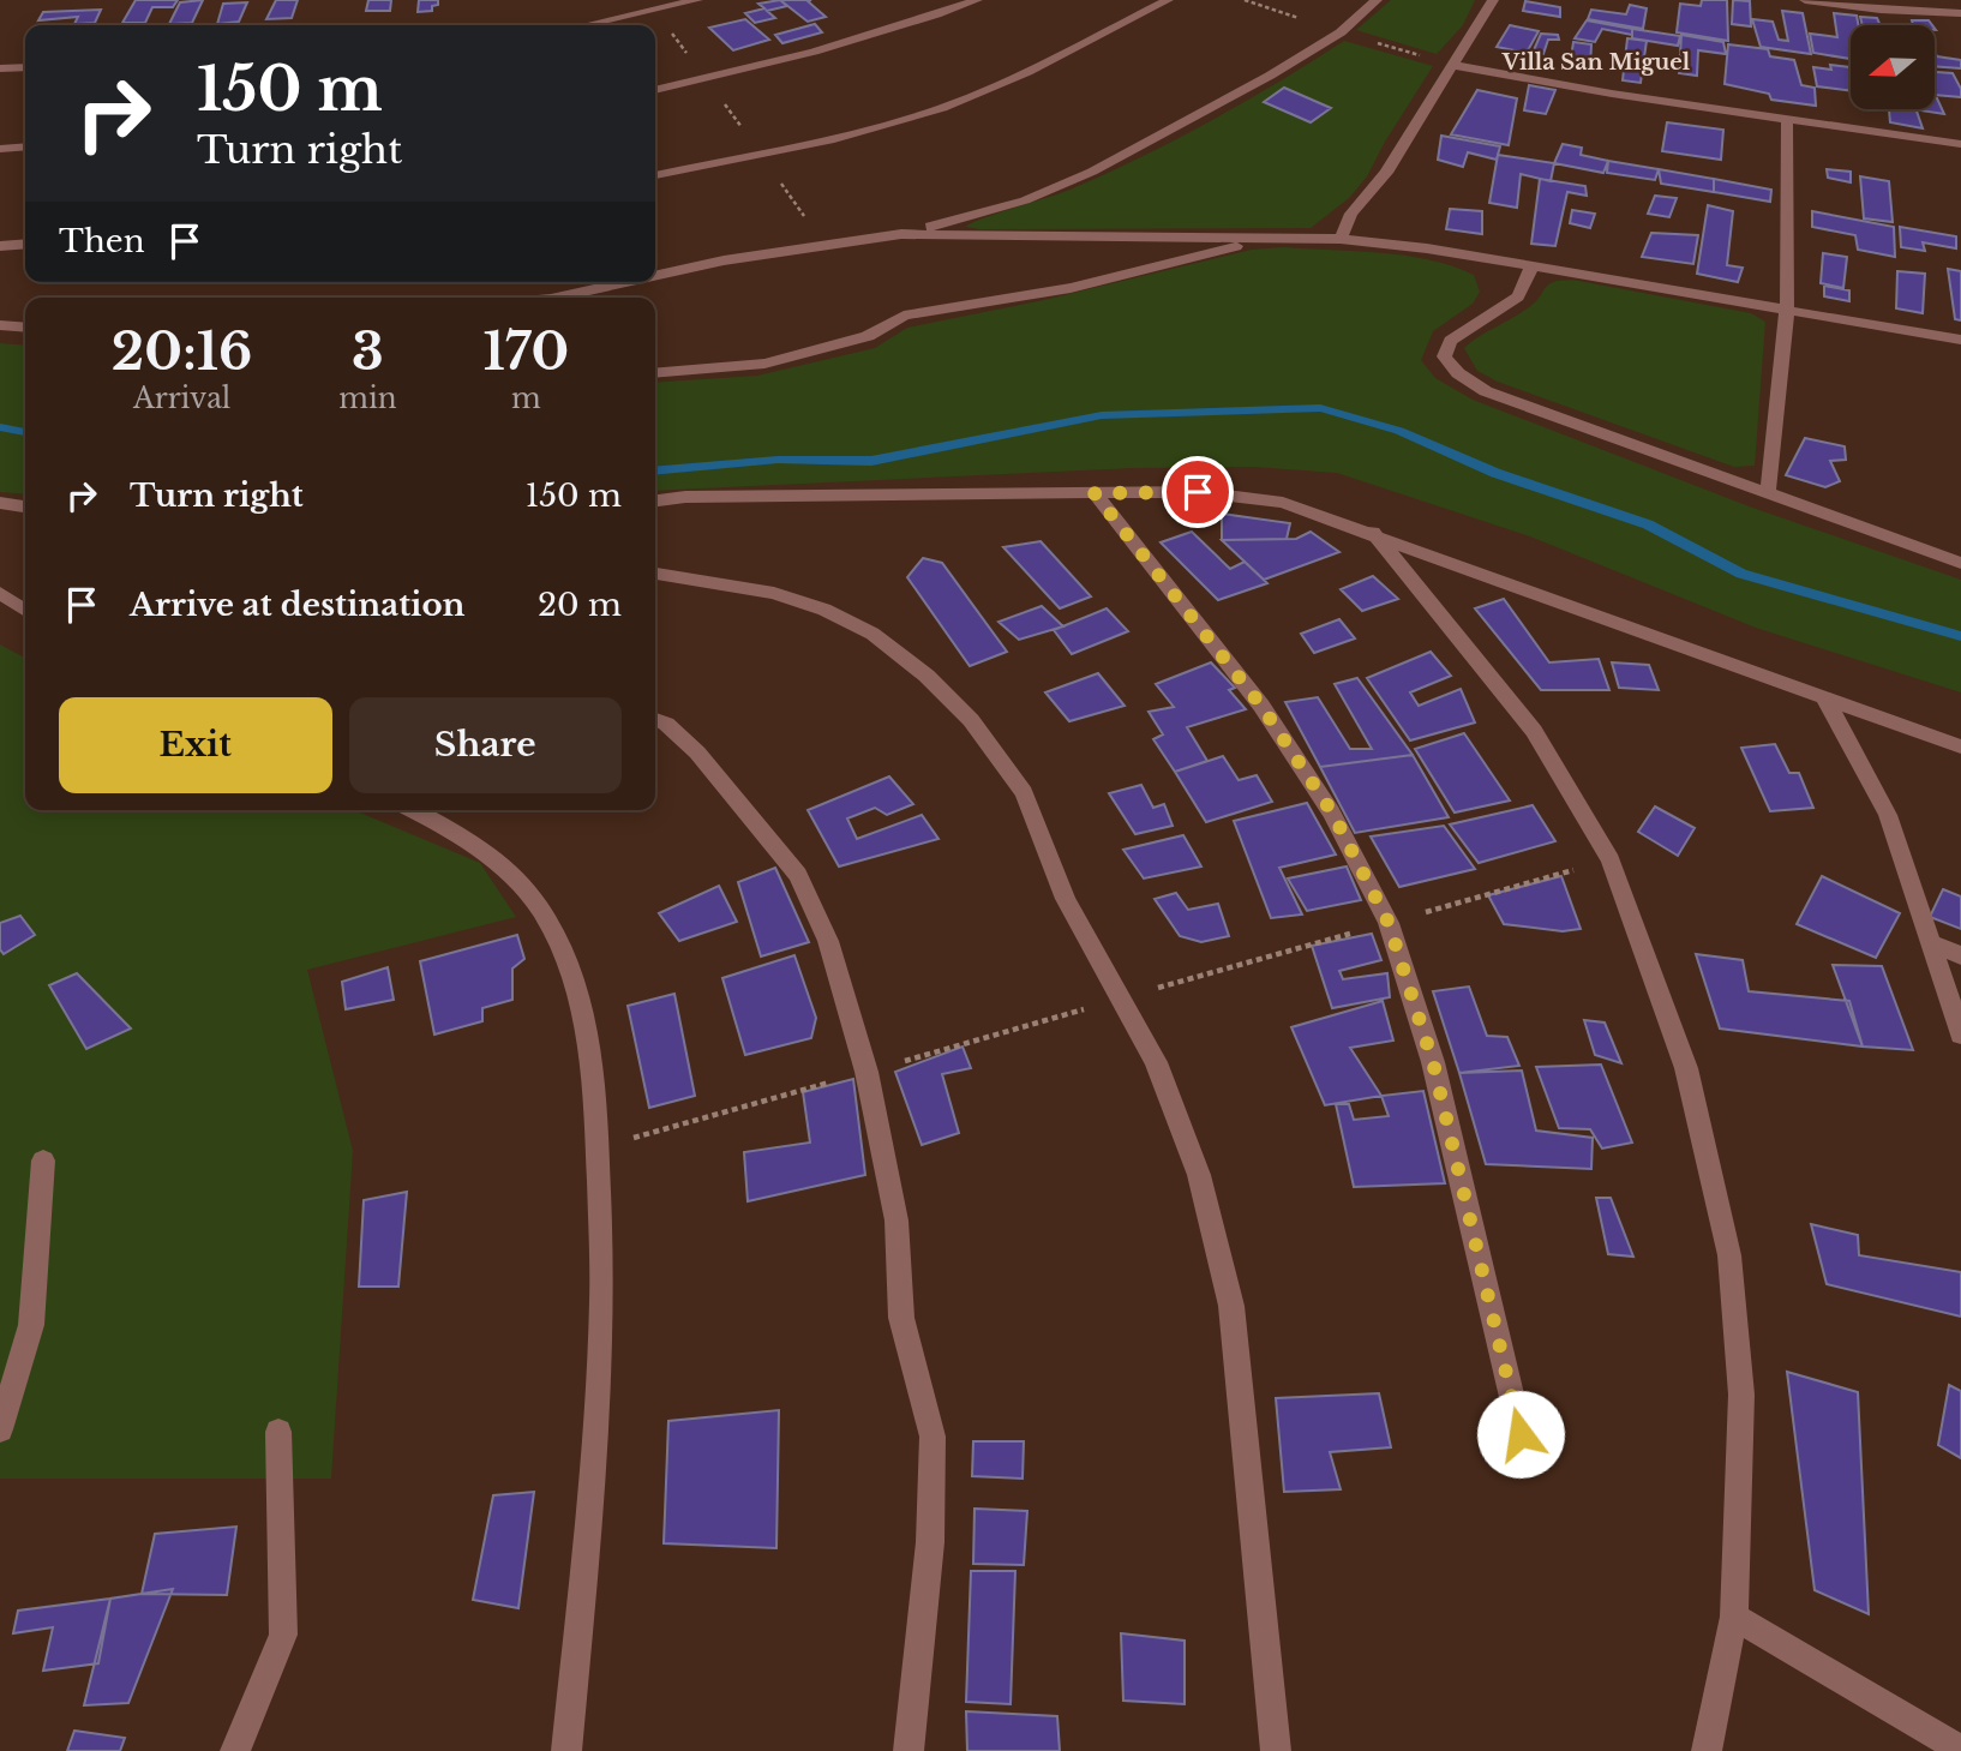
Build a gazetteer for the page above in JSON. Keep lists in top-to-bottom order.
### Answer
{
  "districts": ["Villa San Miguel"],
  "north": "left",
  "page": {
    "turn": ["150 m", "Turn right"],
    "then": "Then",
    "eta": [
      "20:16",
      "Arrival",
      "3",
      "min",
      "170",
      "m"
    ],
    "list": [
      {
        "name": "Turn right",
        "value": "150 m"
      },
      {
        "name": "Arrive at destination",
        "value": "20 m"
      }
    ],
    "buttons": ["Exit", "Share"]
  }
}
